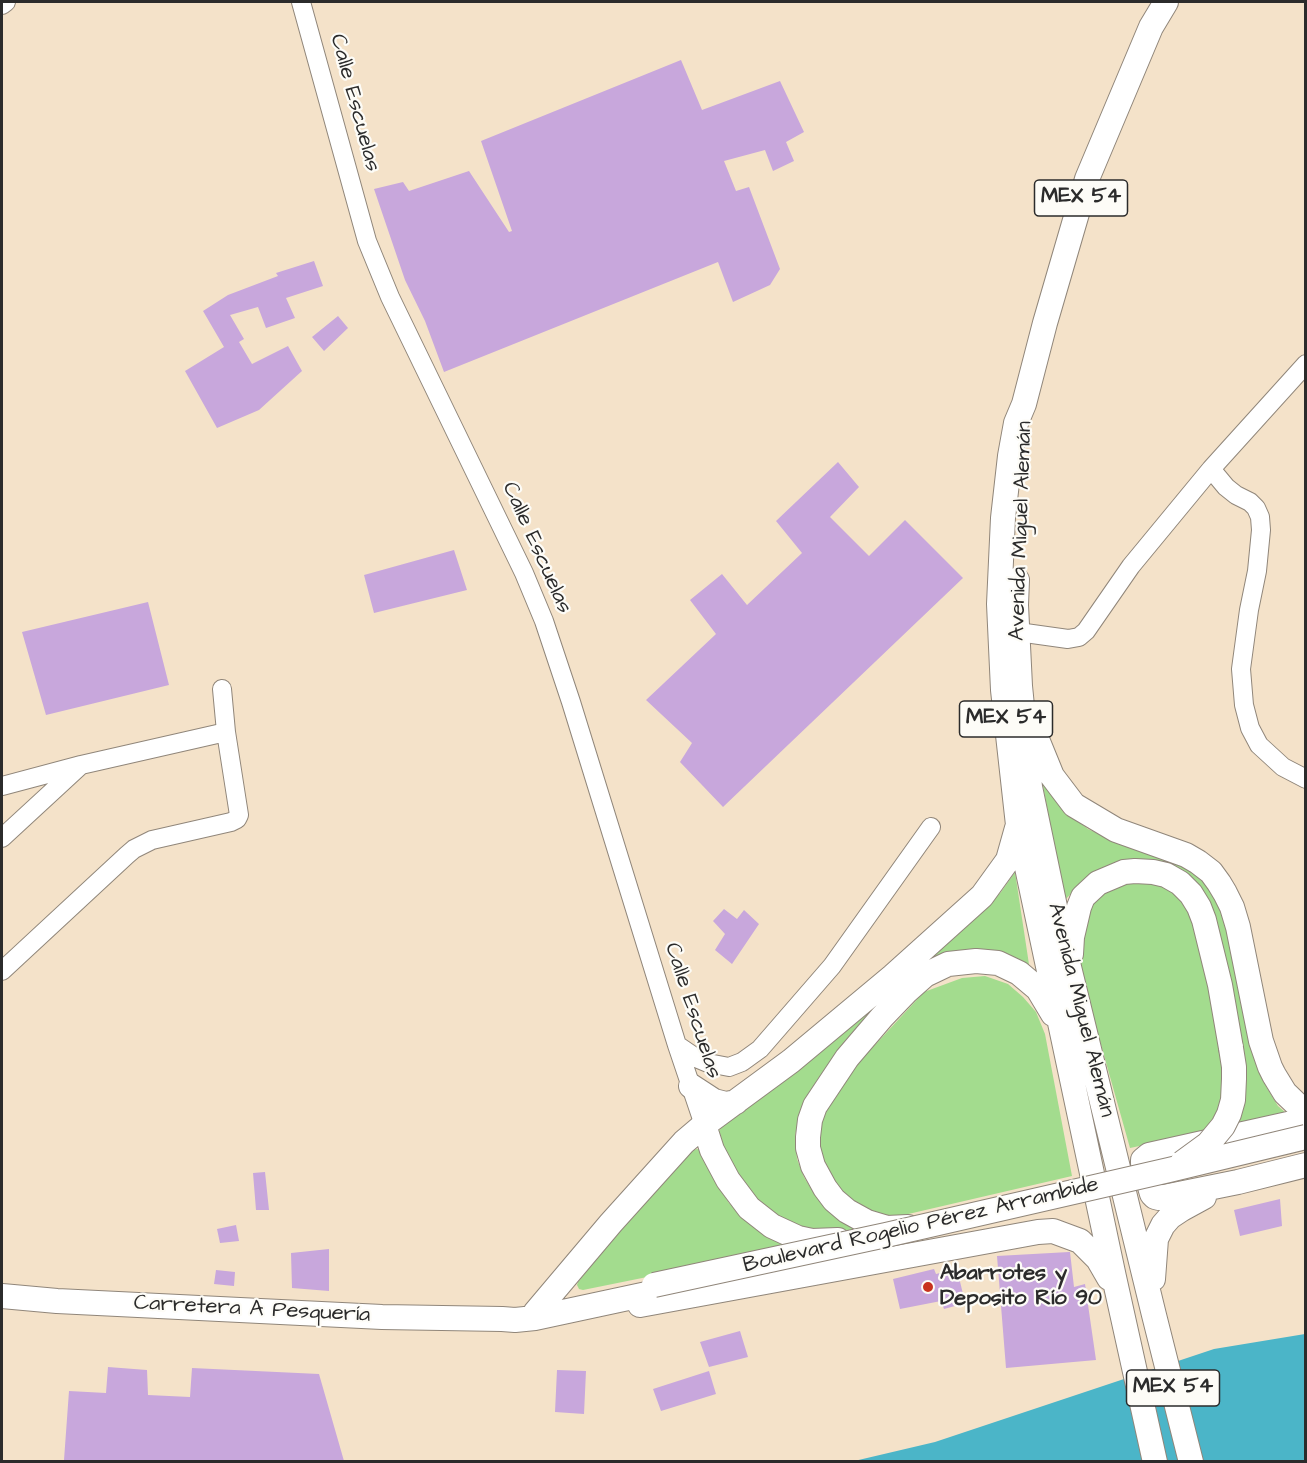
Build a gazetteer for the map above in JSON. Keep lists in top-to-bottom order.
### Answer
{
  "streets": {
    "main road": [
      "MEX 54",
      "Avenida Miguel Alemán",
      "Boulevard Rogelio Pérez Arrambide",
      "Carretera A Pesquería"
    ],
    "street": ["Calle Escuelas"]
  },
  "crossings": [
    ["Avenida Miguel Alemán", "Boulevard Rogelio Pérez Arrambide"],
    ["Boulevard Rogelio Pérez Arrambide", "Carretera A Pesquería"]
  ],
  "places": ["Abarrotes y Deposito Río 90"]
}
